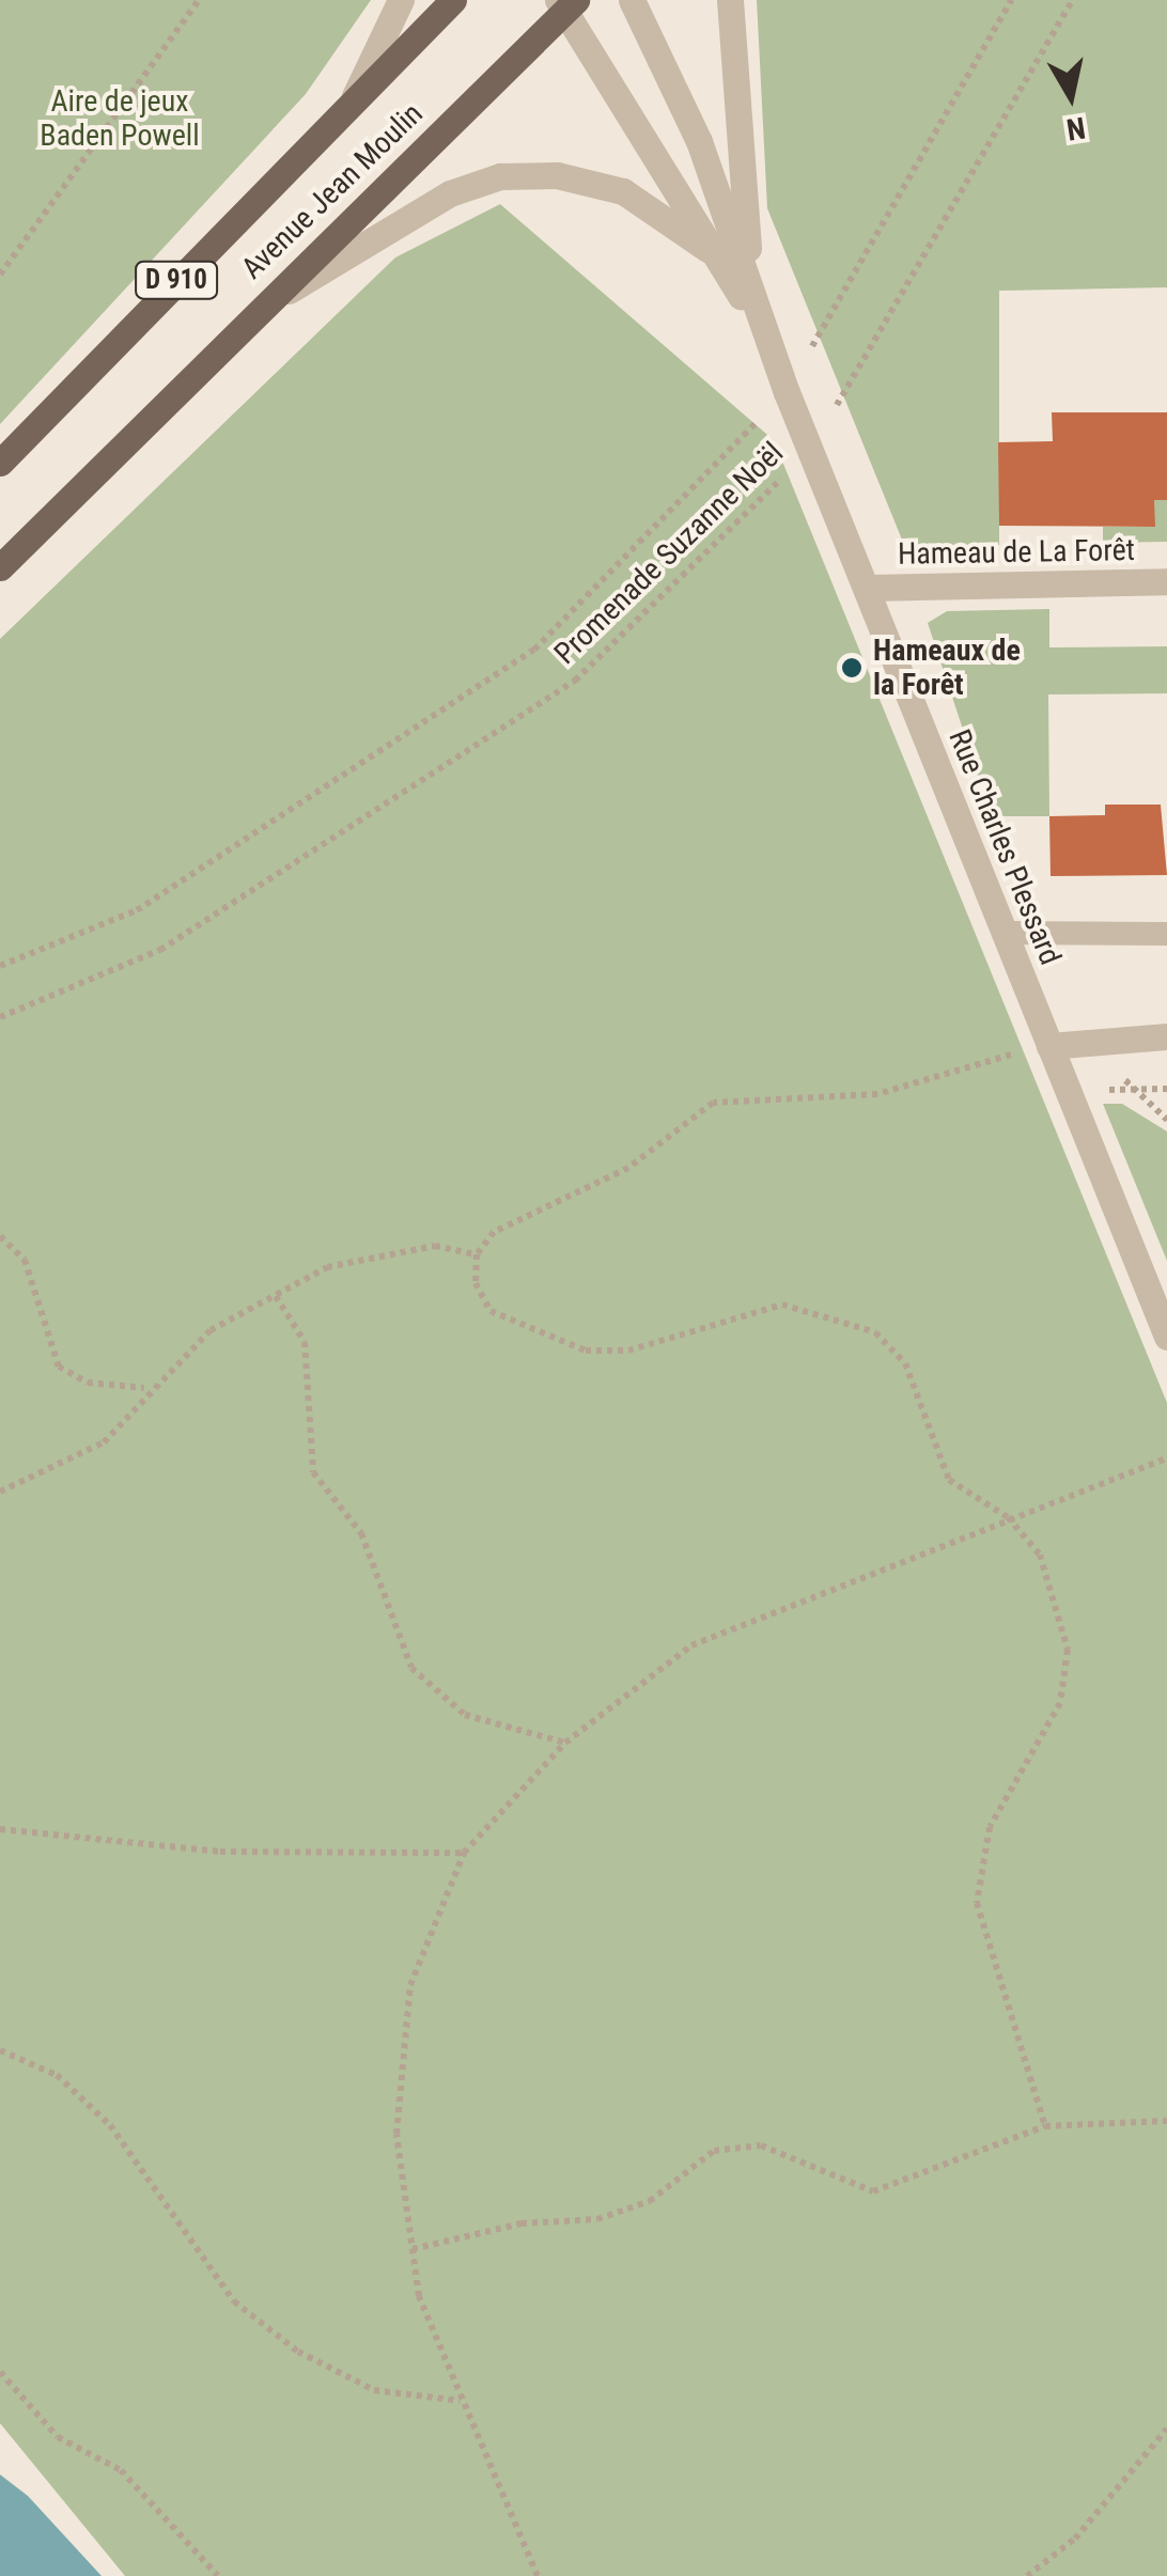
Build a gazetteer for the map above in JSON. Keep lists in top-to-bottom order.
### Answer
{
  "streets": {
    "main road": ["Avenue Jean Moulin", "D 910"],
    "street": ["Hameau de La Forêt", "Rue Charles Plessard"],
    "path": ["Promenade Suzanne Noël"]
  },
  "crossings": [
    ["Avenue Jean Moulin", "Rue Charles Plessard"],
    ["Hameau de La Forêt", "Rue Charles Plessard"],
    ["Promenade Suzanne Noël", "Rue Charles Plessard"]
  ],
  "parks": ["Aire de jeux Baden Powell"],
  "places": ["Hameaux de la Forêt"],
  "north": "bottom"
}
